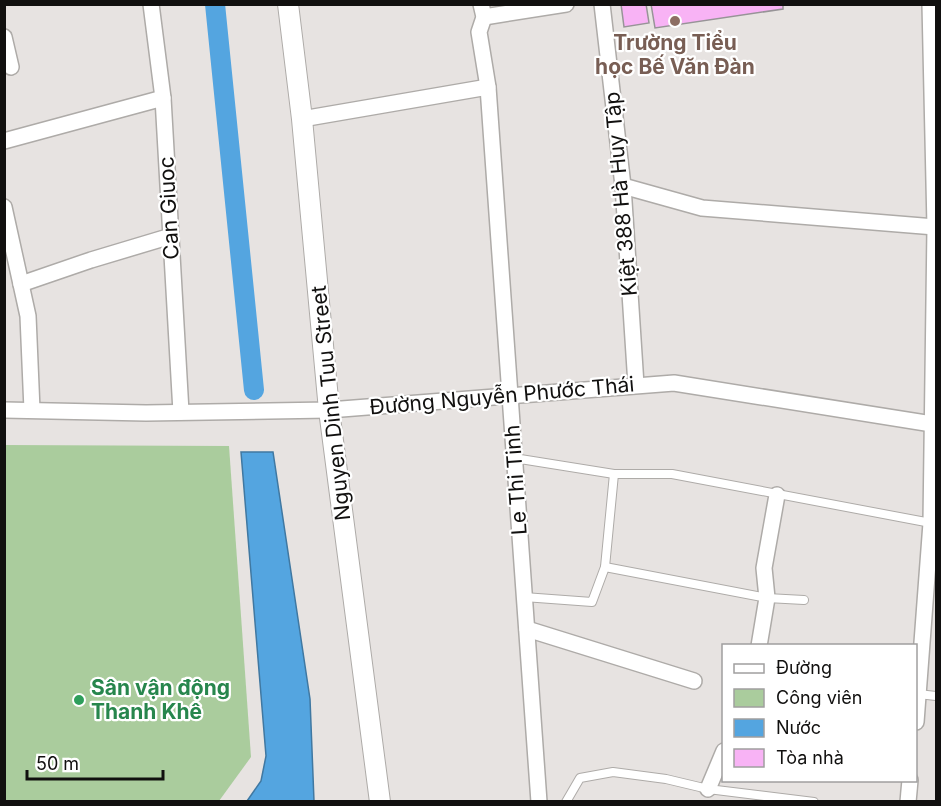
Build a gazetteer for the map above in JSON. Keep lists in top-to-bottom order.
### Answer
{
  "streets": {
    "street": [
      "Kiệt 388 Hà Huy Tập",
      "Can Giuoc",
      "Đường Nguyễn Phước Thái",
      "Nguyen Dinh Tuu Street",
      "Le Thi Tinh"
    ]
  },
  "crossings": [
    ["Kiệt 388 Hà Huy Tập", "Đường Nguyễn Phước Thái"],
    ["Can Giuoc", "Đường Nguyễn Phước Thái"],
    ["Đường Nguyễn Phước Thái", "Nguyen Dinh Tuu Street"],
    ["Đường Nguyễn Phước Thái", "Le Thi Tinh"]
  ],
  "places": ["Trường Tiểu học Bế Văn Đàn", "Sân vận động Thanh Khê"],
  "legend": [
    "Đường",
    "Công viên",
    "Nước",
    "Tòa nhà"
  ],
  "scale_bar": "50 m"
}
